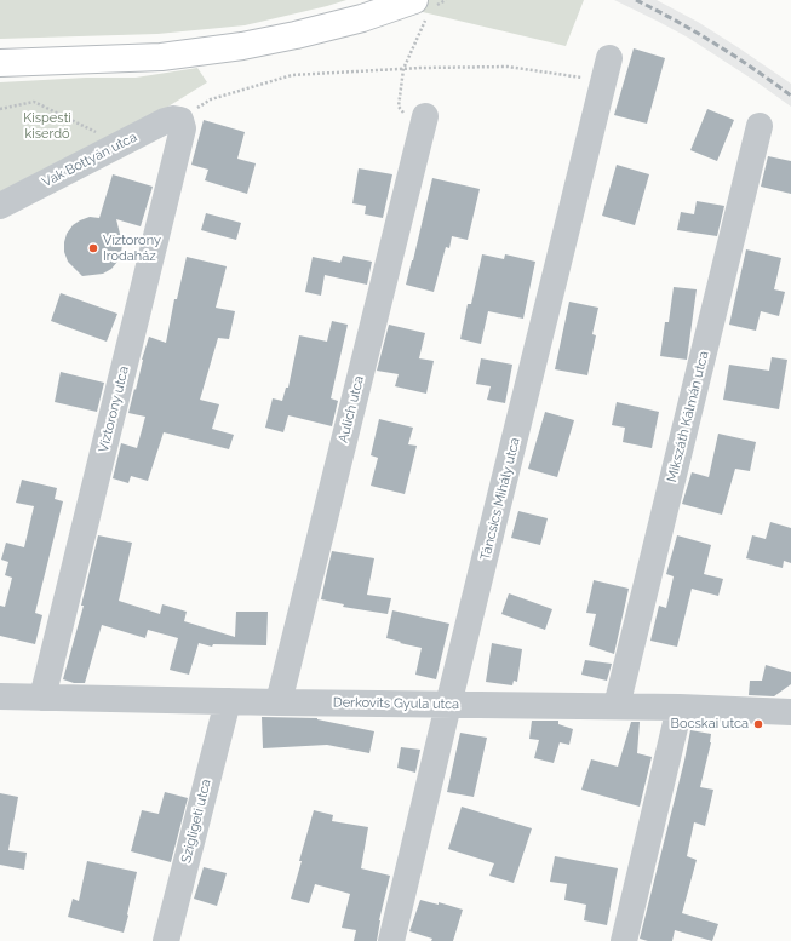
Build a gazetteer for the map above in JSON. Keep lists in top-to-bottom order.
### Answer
{
  "streets": {
    "street": [
      "Vak Bottyán utca",
      "Víztorony utca",
      "Aulich utca",
      "Mikszáth Kálmán utca",
      "Táncsics Mihály utca",
      "Derkovits Gyula utca",
      "Szigligeti utca"
    ]
  },
  "crossings": [
    ["Vak Bottyán utca", "Víztorony utca"],
    ["Víztorony utca", "Derkovits Gyula utca"],
    ["Aulich utca", "Derkovits Gyula utca"],
    ["Mikszáth Kálmán utca", "Derkovits Gyula utca"],
    ["Táncsics Mihály utca", "Derkovits Gyula utca"],
    ["Derkovits Gyula utca", "Szigligeti utca"]
  ],
  "parks": ["Kispesti kiserdő"],
  "places": ["Víztorony Irodaház", "Bocskai utca"]
}
